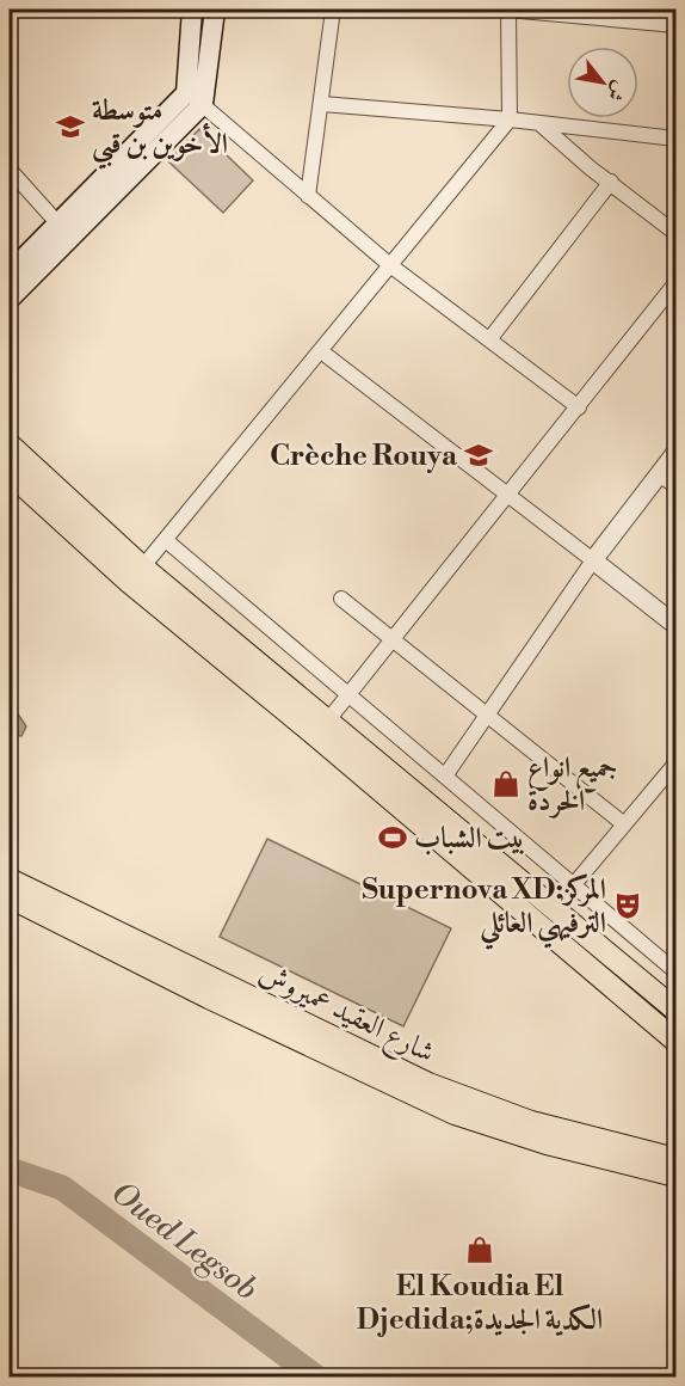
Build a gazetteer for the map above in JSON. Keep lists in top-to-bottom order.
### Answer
{
  "streets": {
    "main road": ["شارع العقيد عميروش"]
  },
  "water": ["Oued Legsob"],
  "places": {
    "school or university": ["متوسطة الأخوين بن قبي", "Crèche Rouya"],
    "shop": ["جميع انواع الخردة", "El Koudia El Djedida;الكدية الجديدة"],
    "sports": ["بيت الشباب"],
    "theatre": ["Supernova XD;المركز الترفيهي العائلي"]
  },
  "north": "bottom right"
}
